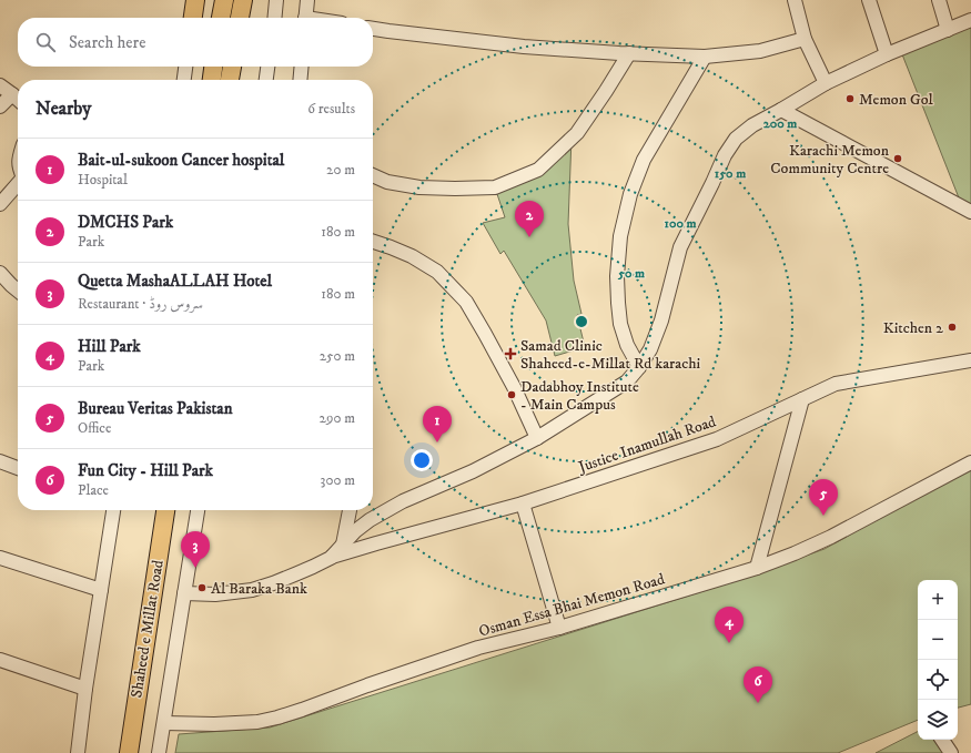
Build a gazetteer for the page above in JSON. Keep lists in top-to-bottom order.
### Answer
{
  "streets": {
    "main road": ["Shaheed e Millat Road"],
    "street": ["Justice Inamullah Road", "Osman Essa Bhai Memon Road"]
  },
  "places": {
    "other": [
      "Memon Gol",
      "Karachi Memon Community Centre",
      "Kitchen 2",
      "Dadabhoy Institute - Main Campus",
      "Al Baraka Bank"
    ],
    "health": ["Samad Clinic Shaheed-e-Millat Rd karachi"]
  },
  "page": {
    "search": "Search here",
    "heading": ["Nearby", "6 results"],
    "list": [
      {
        "mark": "1",
        "name": "Bait-ul-sukoon Cancer hospital",
        "note": "Hospital",
        "value": "20 m"
      },
      {
        "mark": "2",
        "name": "DMCHS Park",
        "note": "Park",
        "value": "180 m"
      },
      {
        "mark": "3",
        "name": "Quetta MashaALLAH Hotel",
        "note": "Restaurant · سروس روڈ",
        "value": "180 m"
      },
      {
        "mark": "4",
        "name": "Hill Park",
        "note": "Park",
        "value": "250 m"
      },
      {
        "mark": "5",
        "name": "Bureau Veritas Pakistan",
        "note": "Office",
        "value": "290 m"
      },
      {
        "mark": "6",
        "name": "Fun City - Hill Park",
        "note": "Place",
        "value": "300 m"
      }
    ],
    "pins": [
      "2",
      "1",
      "5",
      "3",
      "4",
      "6"
    ],
    "map_buttons": ["+", "−"]
  },
  "rings": [
    "200 m",
    "150 m",
    "100 m",
    "50 m"
  ]
}
